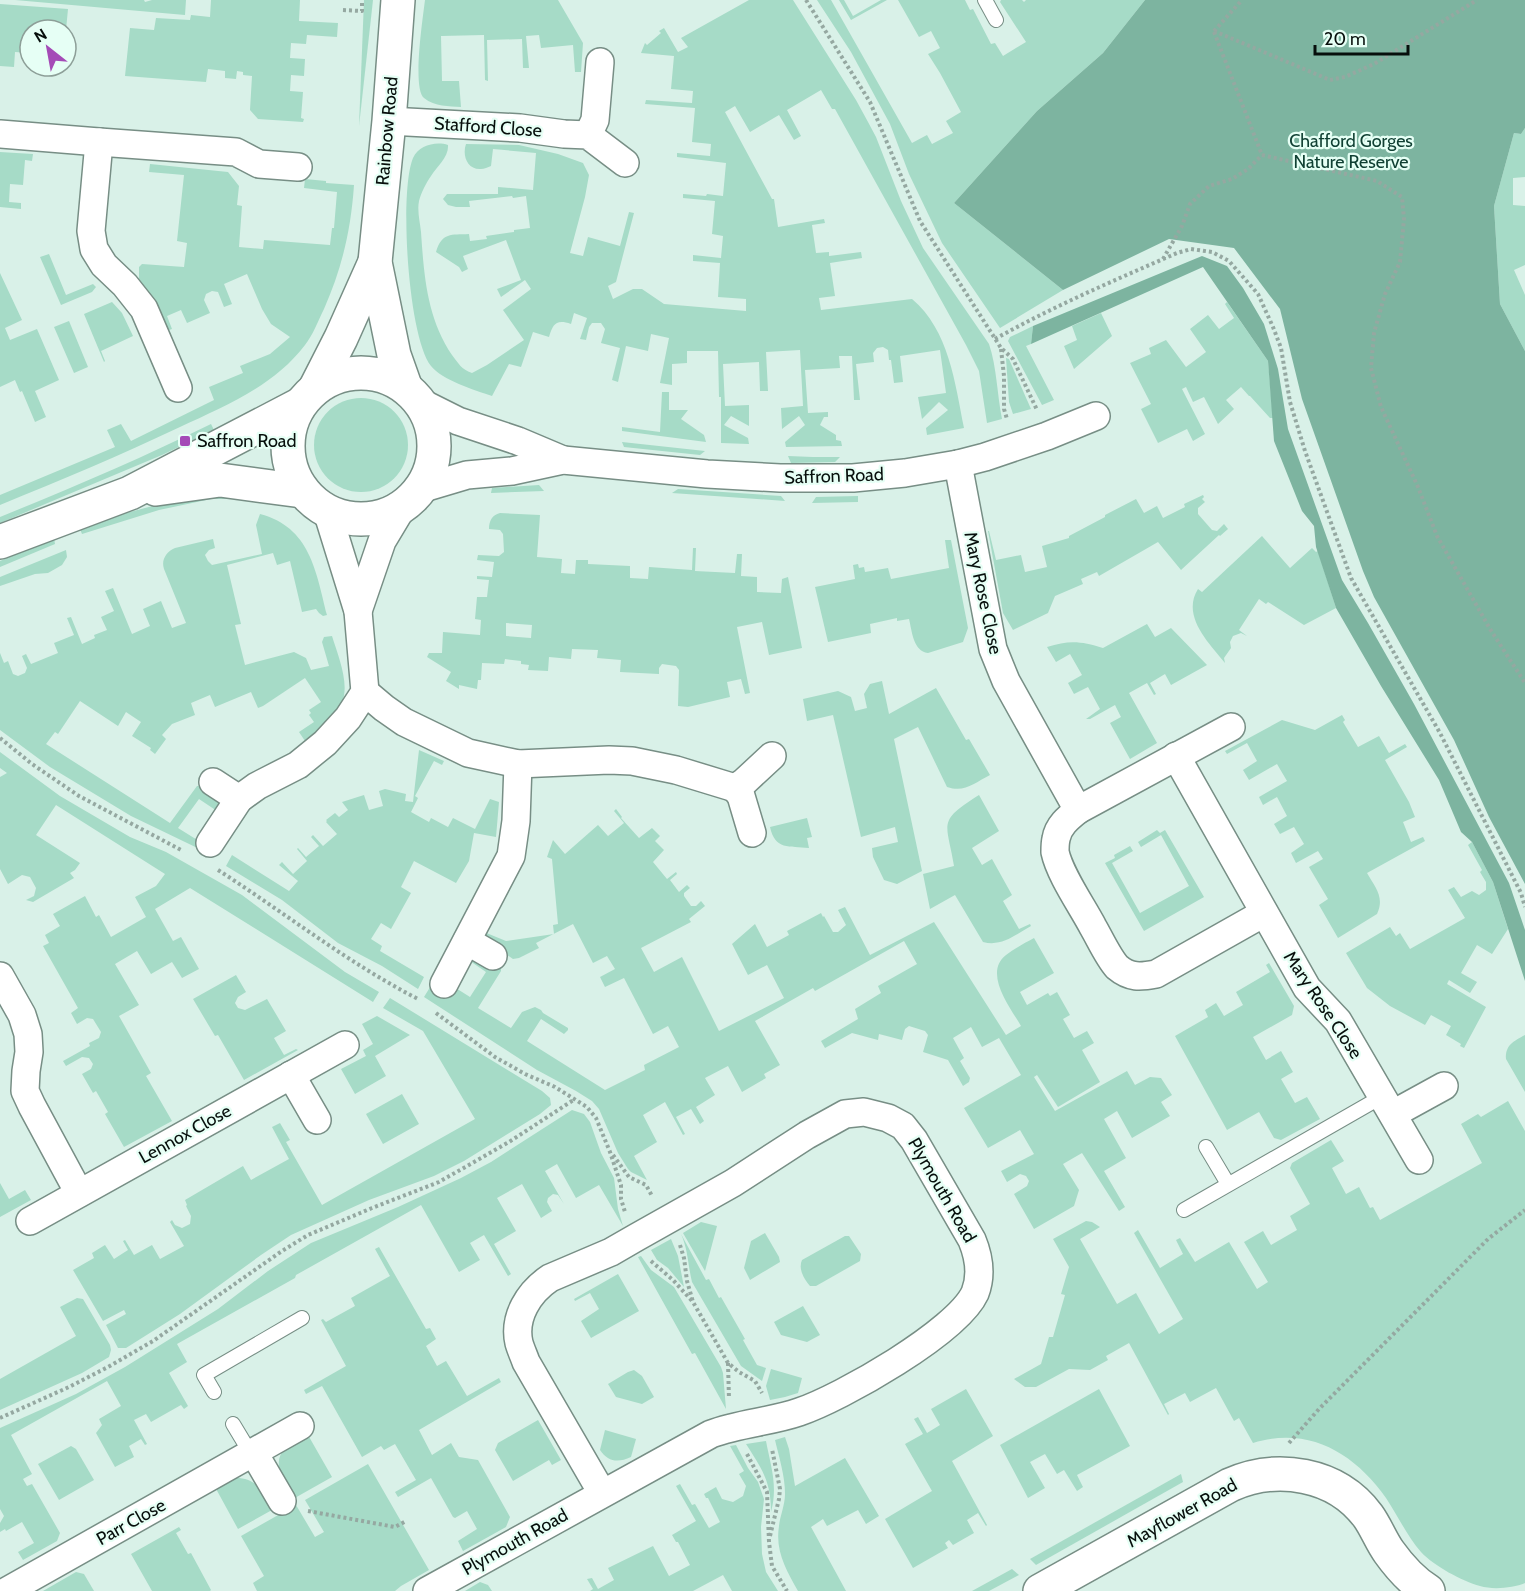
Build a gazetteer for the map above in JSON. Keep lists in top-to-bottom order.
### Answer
{
  "streets": {
    "street": [
      "Stafford Close",
      "Rainbow Road",
      "Saffron Road",
      "Mary Rose Close",
      "Lennox Close",
      "Plymouth Road",
      "Mayflower Road",
      "Parr Close"
    ]
  },
  "crossings": [
    ["Stafford Close", "Rainbow Road"],
    ["Rainbow Road", "Saffron Road"],
    ["Saffron Road", "Mary Rose Close"]
  ],
  "parks": ["Chafford Gorges Nature Reserve"],
  "places": {
    "transit": ["Saffron Road"]
  },
  "scale_bar": "20 m",
  "north": "top left"
}
